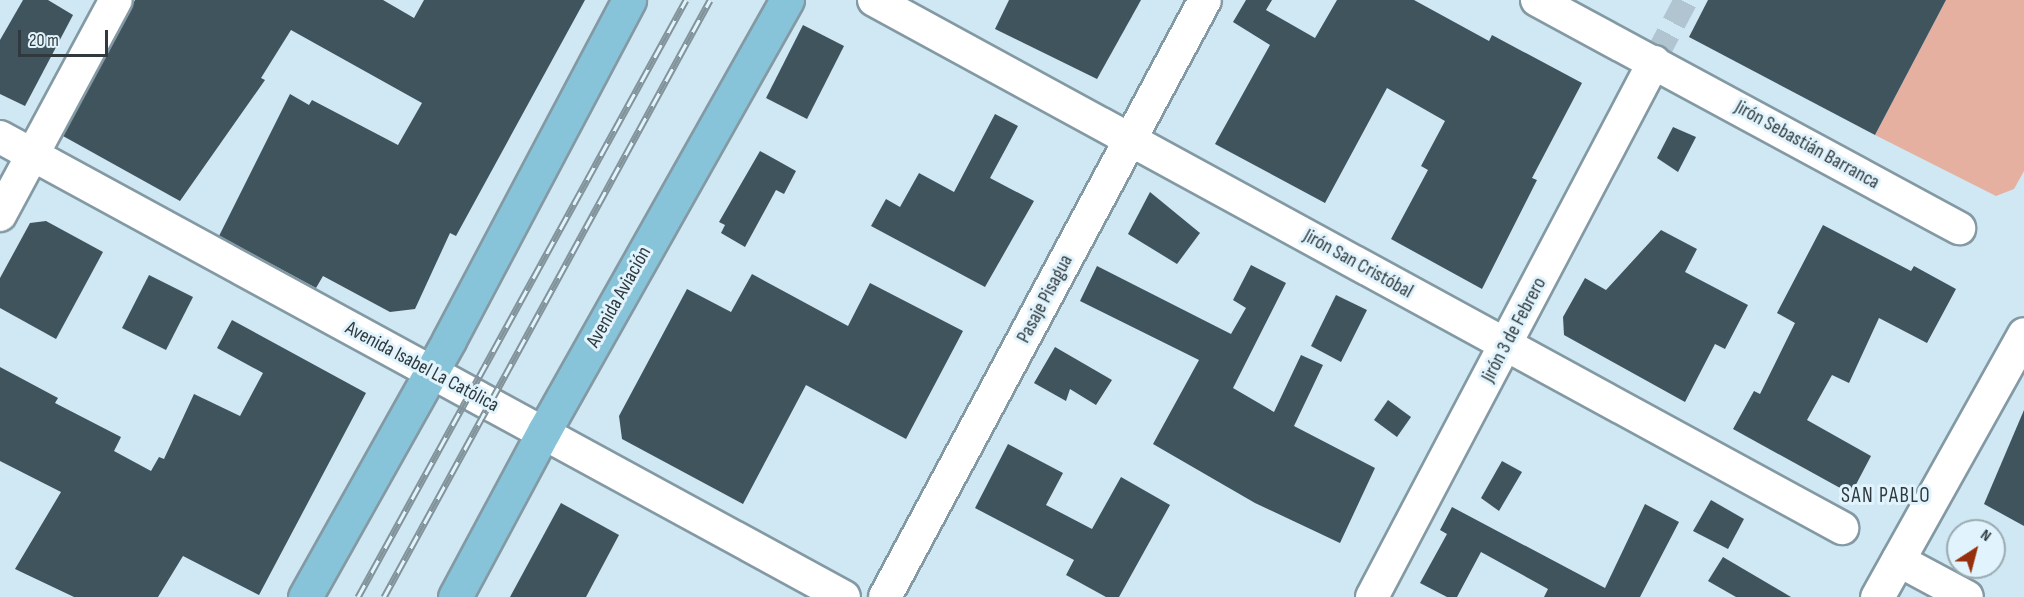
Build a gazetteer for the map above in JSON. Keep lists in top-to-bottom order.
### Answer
{
  "streets": {
    "main road": ["Avenida Aviación"],
    "street": [
      "Jirón Sebastián Barranca",
      "Jirón San Cristóbal",
      "Pasaje Pisagua",
      "Jirón 3 de Febrero",
      "Avenida Isabel La Católica"
    ]
  },
  "crossings": [
    ["Jirón Sebastián Barranca", "Jirón 3 de Febrero"],
    ["Jirón San Cristóbal", "Pasaje Pisagua"],
    ["Jirón San Cristóbal", "Jirón 3 de Febrero"],
    ["Avenida Aviación", "Avenida Isabel La Católica"]
  ],
  "districts": ["SAN PABLO"],
  "scale_bar": "20 m",
  "north": "top right"
}
